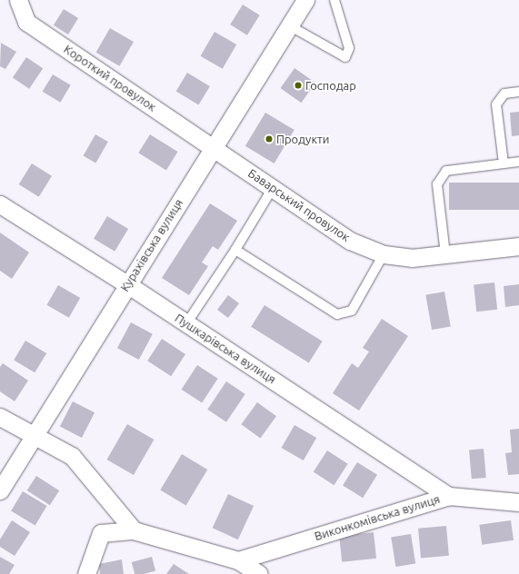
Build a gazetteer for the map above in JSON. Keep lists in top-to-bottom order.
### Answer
{
  "streets": {
    "street": [
      "Короткий провулок",
      "Баварський провулок",
      "Курахівська вулиця",
      "Пушкарівська вулиця",
      "Виконкомівська вулиця"
    ]
  },
  "crossings": [
    ["Короткий провулок", "Баварський провулок"],
    ["Короткий провулок", "Курахівська вулиця"],
    ["Баварський провулок", "Курахівська вулиця"],
    ["Курахівська вулиця", "Пушкарівська вулиця"],
    ["Пушкарівська вулиця", "Виконкомівська вулиця"]
  ],
  "places": ["Господар", "Продукти"]
}
